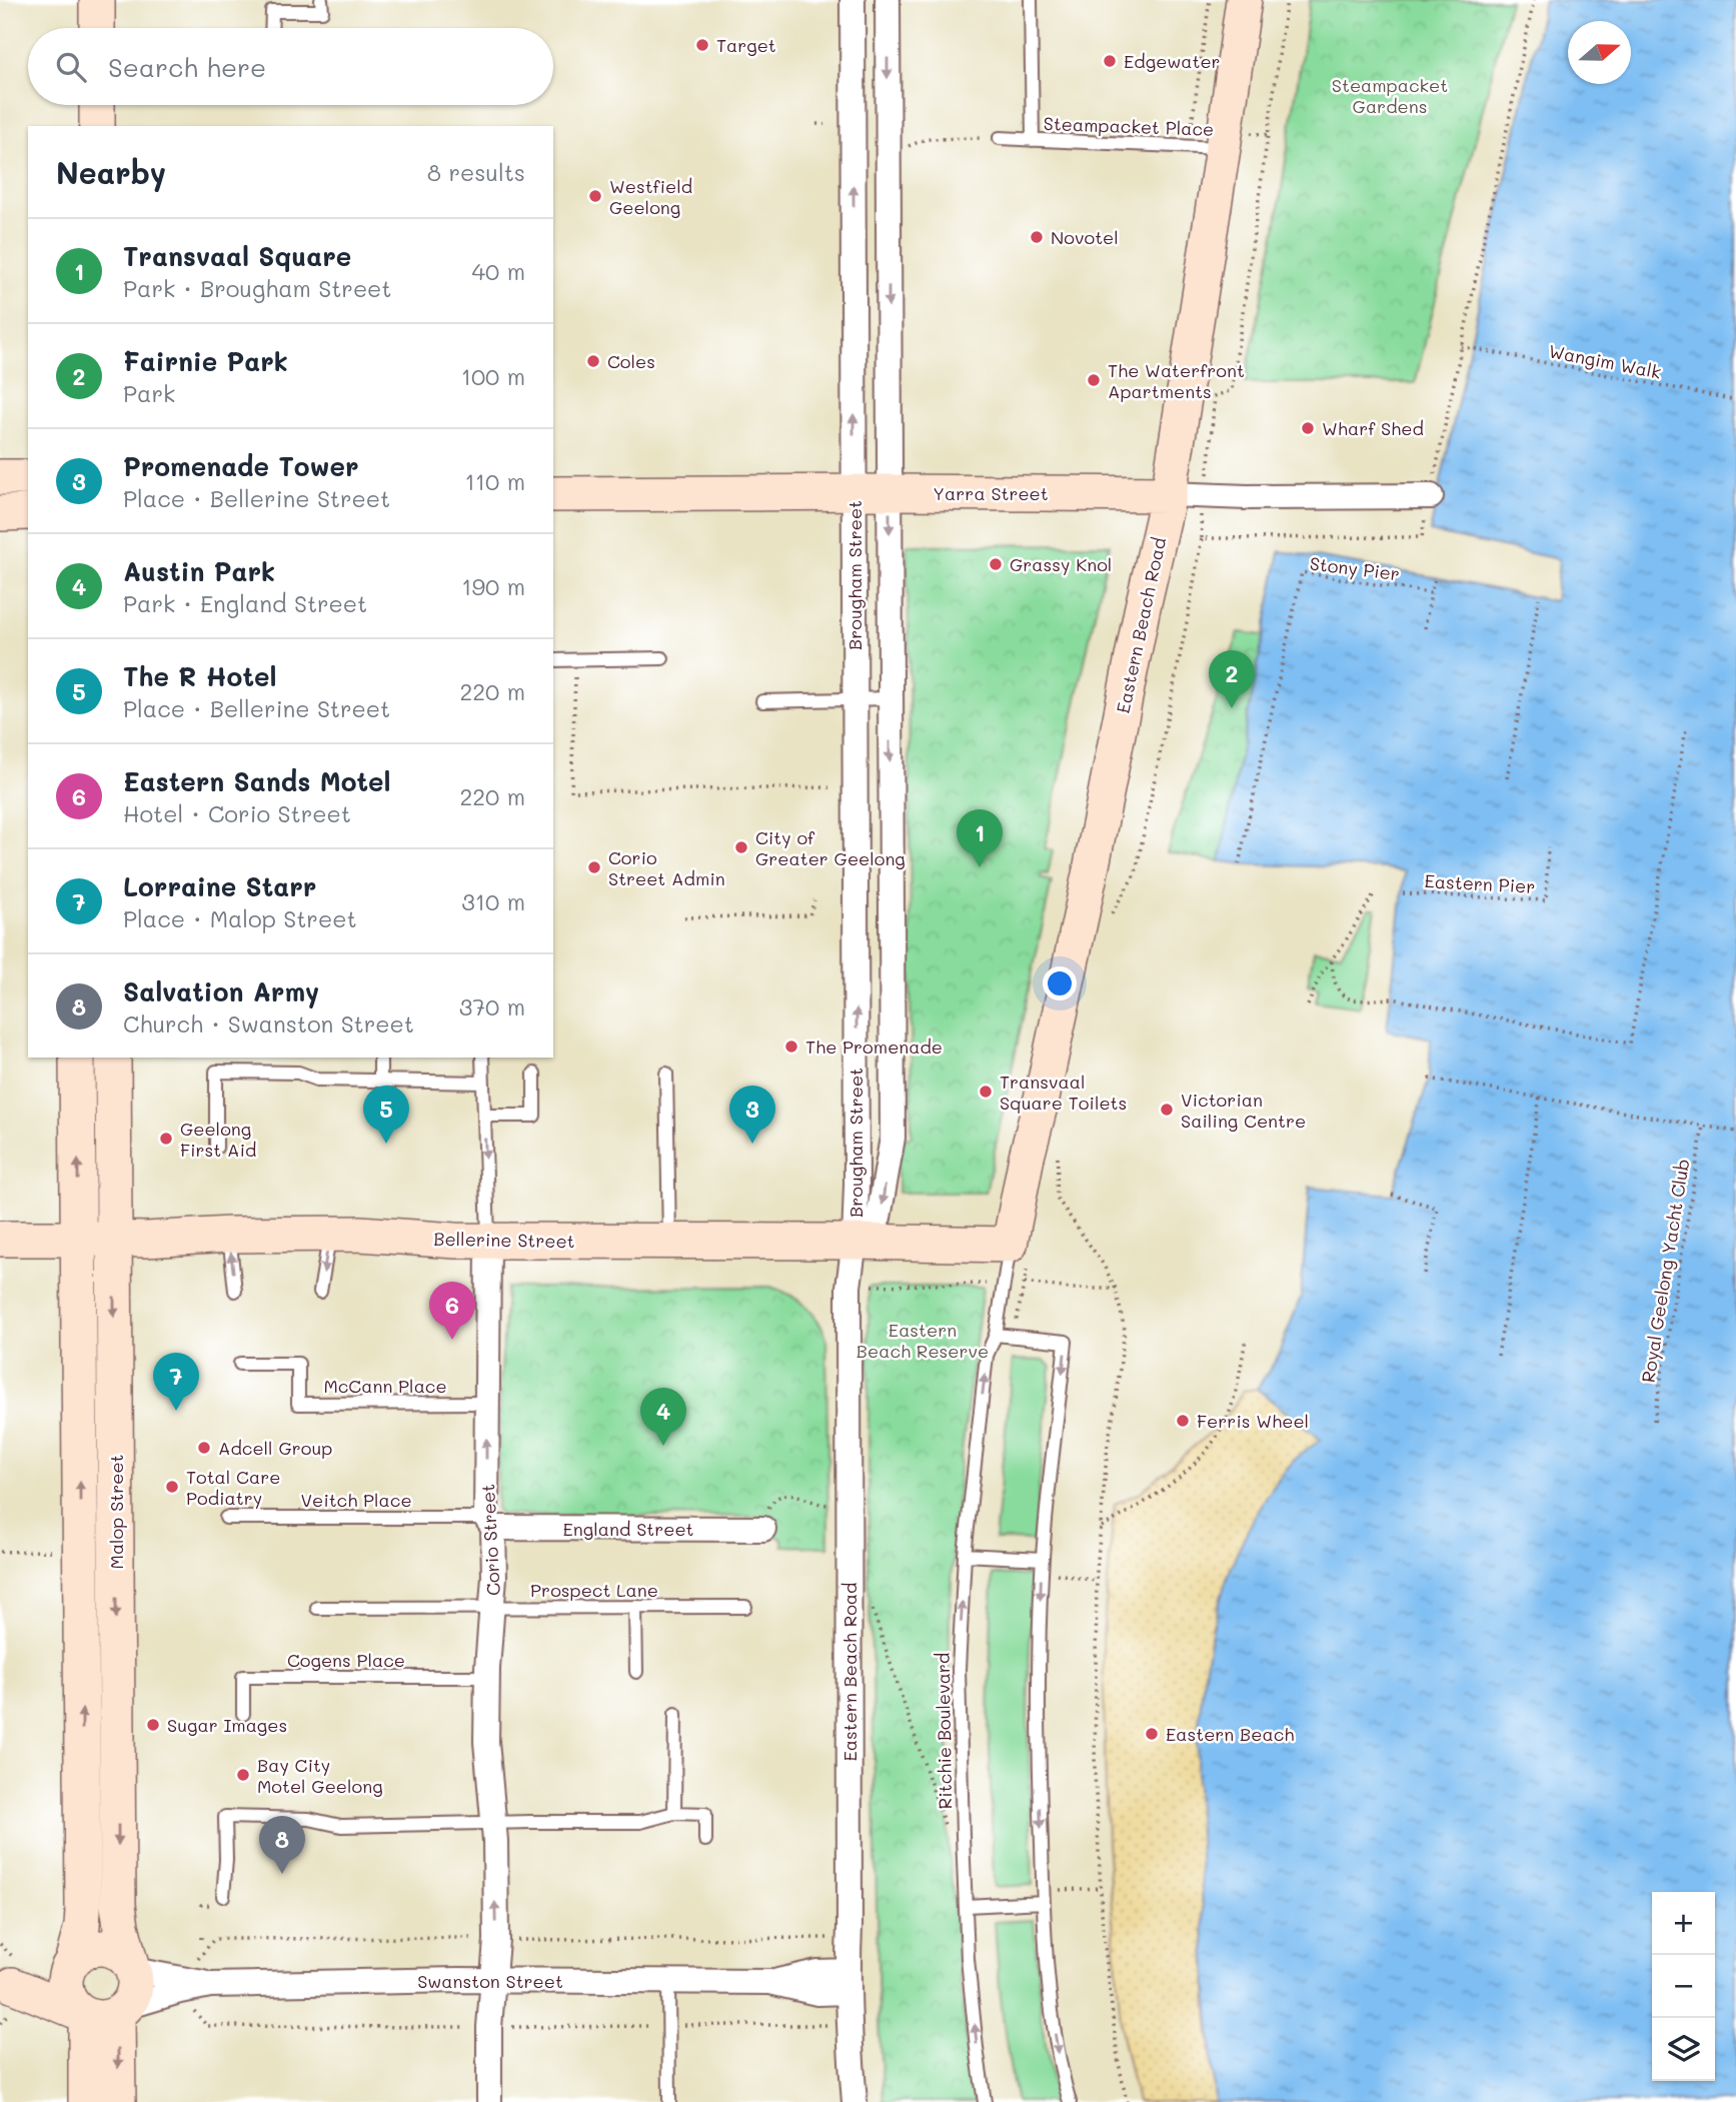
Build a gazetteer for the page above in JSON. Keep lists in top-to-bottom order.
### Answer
{
  "streets": {
    "street": [
      "Yarra Street",
      "Brougham Street",
      "Eastern Beach Road",
      "Bellerine Street",
      "Malop Street",
      "England Street",
      "Corio Street",
      "Swanston Street"
    ],
    "lane": [
      "Steampacket Place",
      "McCann Place",
      "Veitch Place",
      "Prospect Lane",
      "Cogens Place",
      "Ritchie Boulevard"
    ],
    "path": [
      "Wangim Walk",
      "Stony Pier",
      "Eastern Pier",
      "Royal Geelong Yacht Club"
    ]
  },
  "crossings": [
    ["Steampacket Place", "Eastern Beach Road"],
    ["Yarra Street", "Brougham Street"],
    ["Yarra Street", "Eastern Beach Road"],
    ["Brougham Street", "Eastern Beach Road"],
    ["Brougham Street", "Bellerine Street"],
    ["Eastern Beach Road", "Bellerine Street"],
    ["Eastern Beach Road", "Ritchie Boulevard"],
    ["Eastern Beach Road", "Swanston Street"],
    ["Bellerine Street", "Malop Street"],
    ["Bellerine Street", "Corio Street"],
    ["Bellerine Street", "Ritchie Boulevard"],
    ["McCann Place", "Corio Street"],
    ["Veitch Place", "England Street"],
    ["Veitch Place", "Corio Street"],
    ["Malop Street", "Swanston Street"],
    ["England Street", "Corio Street"],
    ["Corio Street", "Prospect Lane"],
    ["Corio Street", "Cogens Place"],
    ["Corio Street", "Swanston Street"]
  ],
  "parks": ["Steampacket Gardens", "Eastern Beach Reserve"],
  "places": [
    "Target",
    "Edgewater",
    "Westfield Geelong",
    "Novotel",
    "Coles",
    "The Waterfront Apartments",
    "Wharf Shed",
    "Grassy Knol",
    "City of Greater Geelong",
    "Corio Street Admin",
    "The Promenade",
    "Transvaal Square Toilets",
    "Victorian Sailing Centre",
    "Geelong First Aid",
    "Ferris Wheel",
    "Adcell Group",
    "Total Care Podiatry",
    "Sugar Images",
    "Eastern Beach",
    "Bay City Motel Geelong"
  ],
  "north": "right",
  "page": {
    "search": "Search here",
    "heading": ["Nearby", "8 results"],
    "list": [
      {
        "mark": "1",
        "name": "Transvaal Square",
        "note": "Park · Brougham Street",
        "value": "40 m"
      },
      {
        "mark": "2",
        "name": "Fairnie Park",
        "note": "Park",
        "value": "100 m"
      },
      {
        "mark": "3",
        "name": "Promenade Tower",
        "note": "Place · Bellerine Street",
        "value": "110 m"
      },
      {
        "mark": "4",
        "name": "Austin Park",
        "note": "Park · England Street",
        "value": "190 m"
      },
      {
        "mark": "5",
        "name": "The R Hotel",
        "note": "Place · Bellerine Street",
        "value": "220 m"
      },
      {
        "mark": "6",
        "name": "Eastern Sands Motel",
        "note": "Hotel · Corio Street",
        "value": "220 m"
      },
      {
        "mark": "7",
        "name": "Lorraine Starr",
        "note": "Place · Malop Street",
        "value": "310 m"
      },
      {
        "mark": "8",
        "name": "Salvation Army",
        "note": "Church · Swanston Street",
        "value": "370 m"
      }
    ],
    "pins": [
      "2",
      "1",
      "3",
      "5",
      "6",
      "7",
      "4",
      "8"
    ],
    "map_buttons": ["+", "−"]
  }
}
